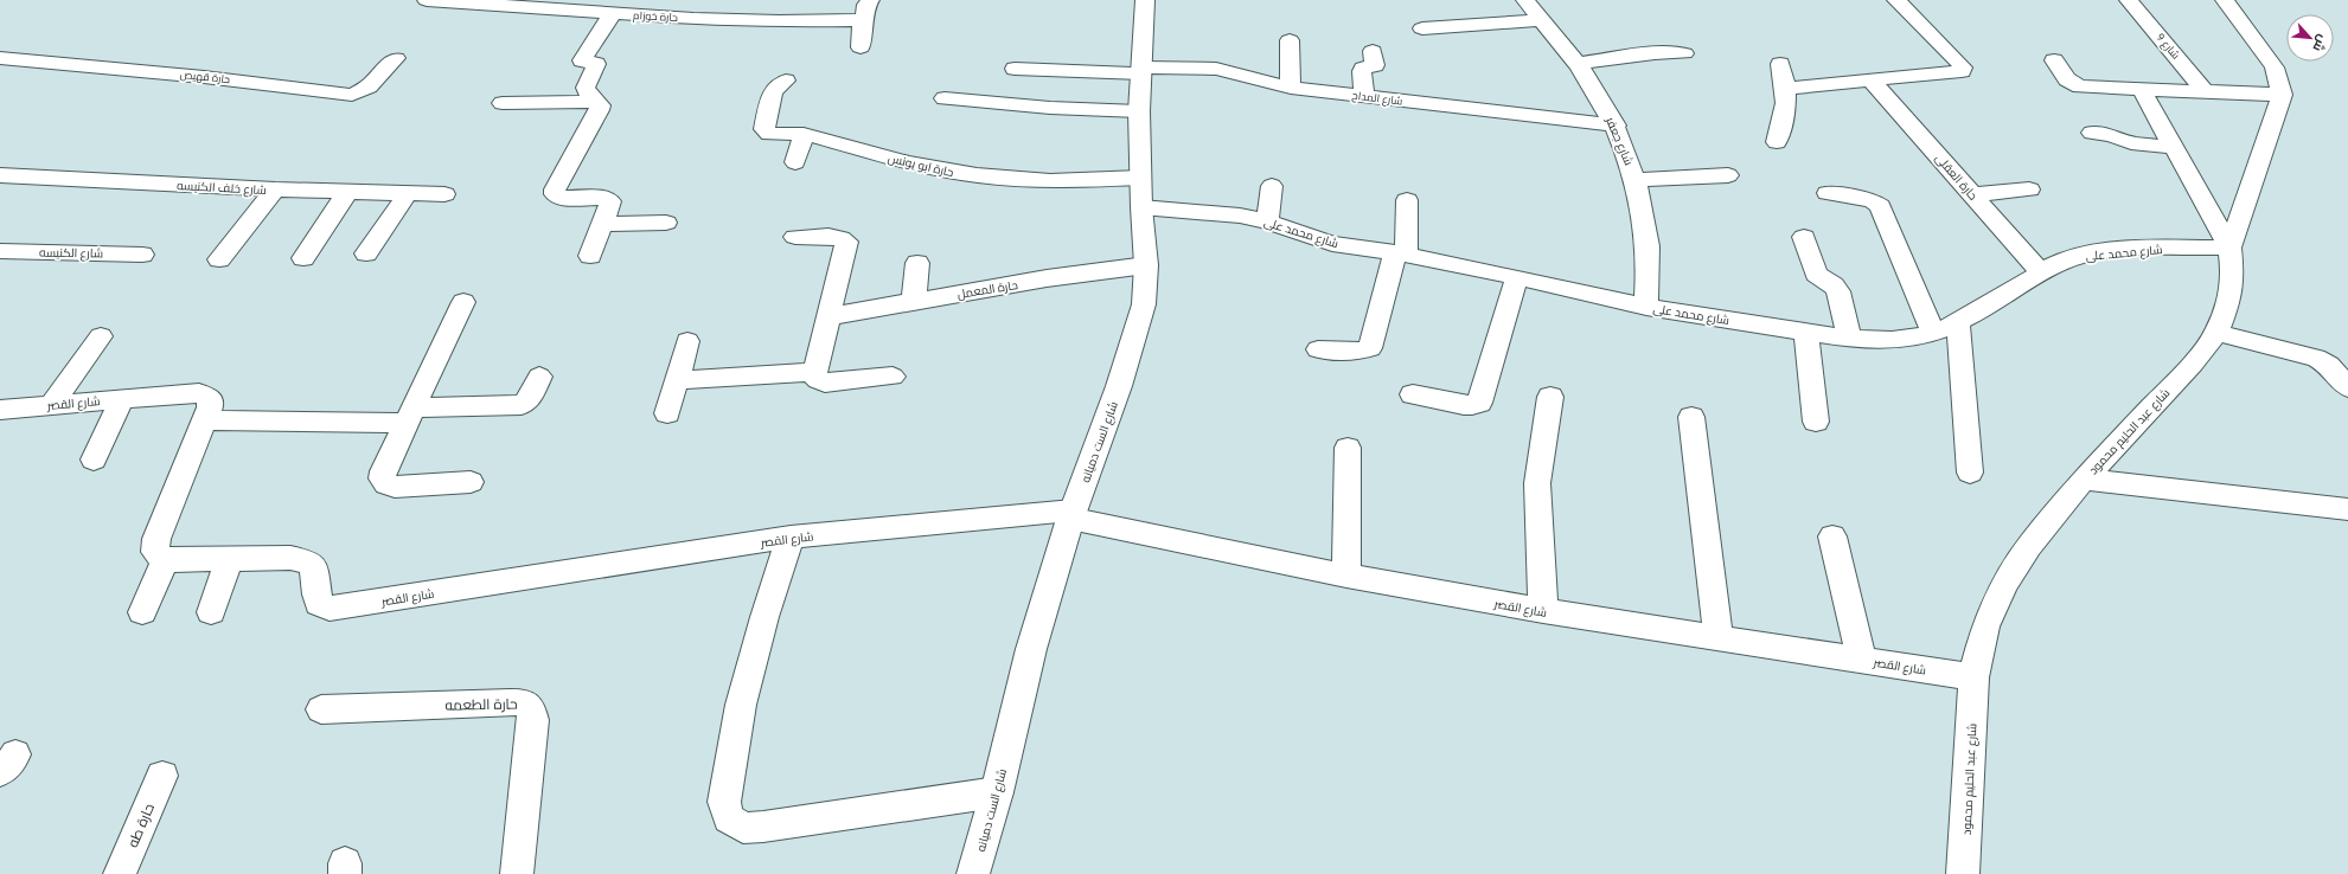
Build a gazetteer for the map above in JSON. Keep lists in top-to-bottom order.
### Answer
{
  "streets": {
    "street": [
      "حارة خوزام",
      "شارع 9",
      "حارة قهيص",
      "شارع المداح",
      "شارع جعفر",
      "حارة ابو يونس",
      "حارة العقلى",
      "شارع خلف الكنيسه",
      "شارع محمد على",
      "شارع الكنيسه",
      "حارة المعمل",
      "شارع القصر",
      "شارع عبد الحليم محمود",
      "شارع الست دميانه",
      "حارة الطعمه",
      "حارة طه"
    ]
  },
  "crossings": [
    ["شارع المداح", "شارع جعفر"],
    ["شارع المداح", "شارع الست دميانه"],
    ["شارع جعفر", "شارع محمد على"],
    ["حارة ابو يونس", "شارع الست دميانه"],
    ["حارة العقلى", "شارع محمد على"],
    ["شارع محمد على", "شارع عبد الحليم محمود"],
    ["شارع محمد على", "شارع الست دميانه"],
    ["حارة المعمل", "شارع الست دميانه"],
    ["شارع القصر", "شارع عبد الحليم محمود"],
    ["شارع القصر", "شارع الست دميانه"]
  ],
  "north": "bottom right"
}
